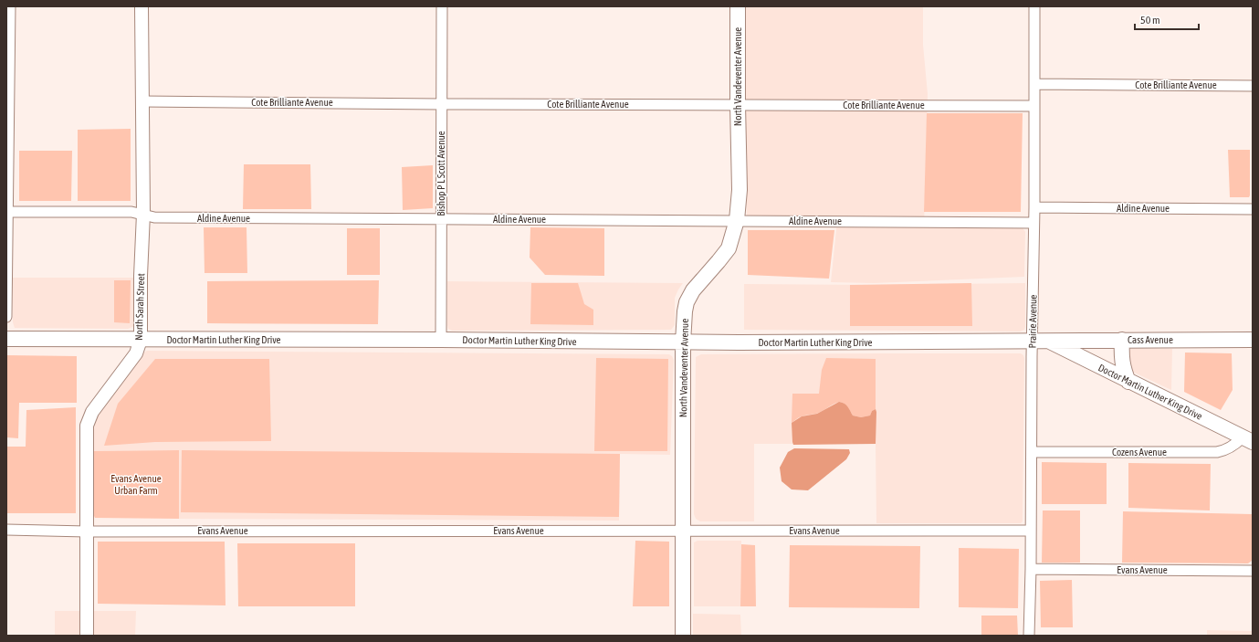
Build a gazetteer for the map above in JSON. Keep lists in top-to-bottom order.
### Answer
{
  "streets": {
    "main road": ["North Vandeventer Avenue", "Doctor Martin Luther King Drive", "Cass Avenue"],
    "street": [
      "Cote Brilliante Avenue",
      "Bishop P L Scott Avenue",
      "Aldine Avenue",
      "North Sarah Street",
      "Prairie Avenue",
      "Cozens Avenue",
      "Evans Avenue"
    ]
  },
  "crossings": [
    ["North Vandeventer Avenue", "Cote Brilliante Avenue"],
    ["North Vandeventer Avenue", "Aldine Avenue"],
    ["North Vandeventer Avenue", "Doctor Martin Luther King Drive"],
    ["North Vandeventer Avenue", "Evans Avenue"],
    ["Cote Brilliante Avenue", "Bishop P L Scott Avenue"],
    ["Cote Brilliante Avenue", "North Sarah Street"],
    ["Cote Brilliante Avenue", "Prairie Avenue"],
    ["Bishop P L Scott Avenue", "Aldine Avenue"],
    ["Bishop P L Scott Avenue", "Doctor Martin Luther King Drive"],
    ["Aldine Avenue", "North Sarah Street"],
    ["Aldine Avenue", "Prairie Avenue"],
    ["North Sarah Street", "Doctor Martin Luther King Drive"],
    ["North Sarah Street", "Evans Avenue"],
    ["Prairie Avenue", "Doctor Martin Luther King Drive"],
    ["Prairie Avenue", "Cass Avenue"],
    ["Prairie Avenue", "Cozens Avenue"],
    ["Prairie Avenue", "Evans Avenue"],
    ["Doctor Martin Luther King Drive", "Cass Avenue"],
    ["Doctor Martin Luther King Drive", "Cozens Avenue"]
  ],
  "parks": ["Evans Avenue Urban Farm"],
  "scale_bar": "50 m"
}
